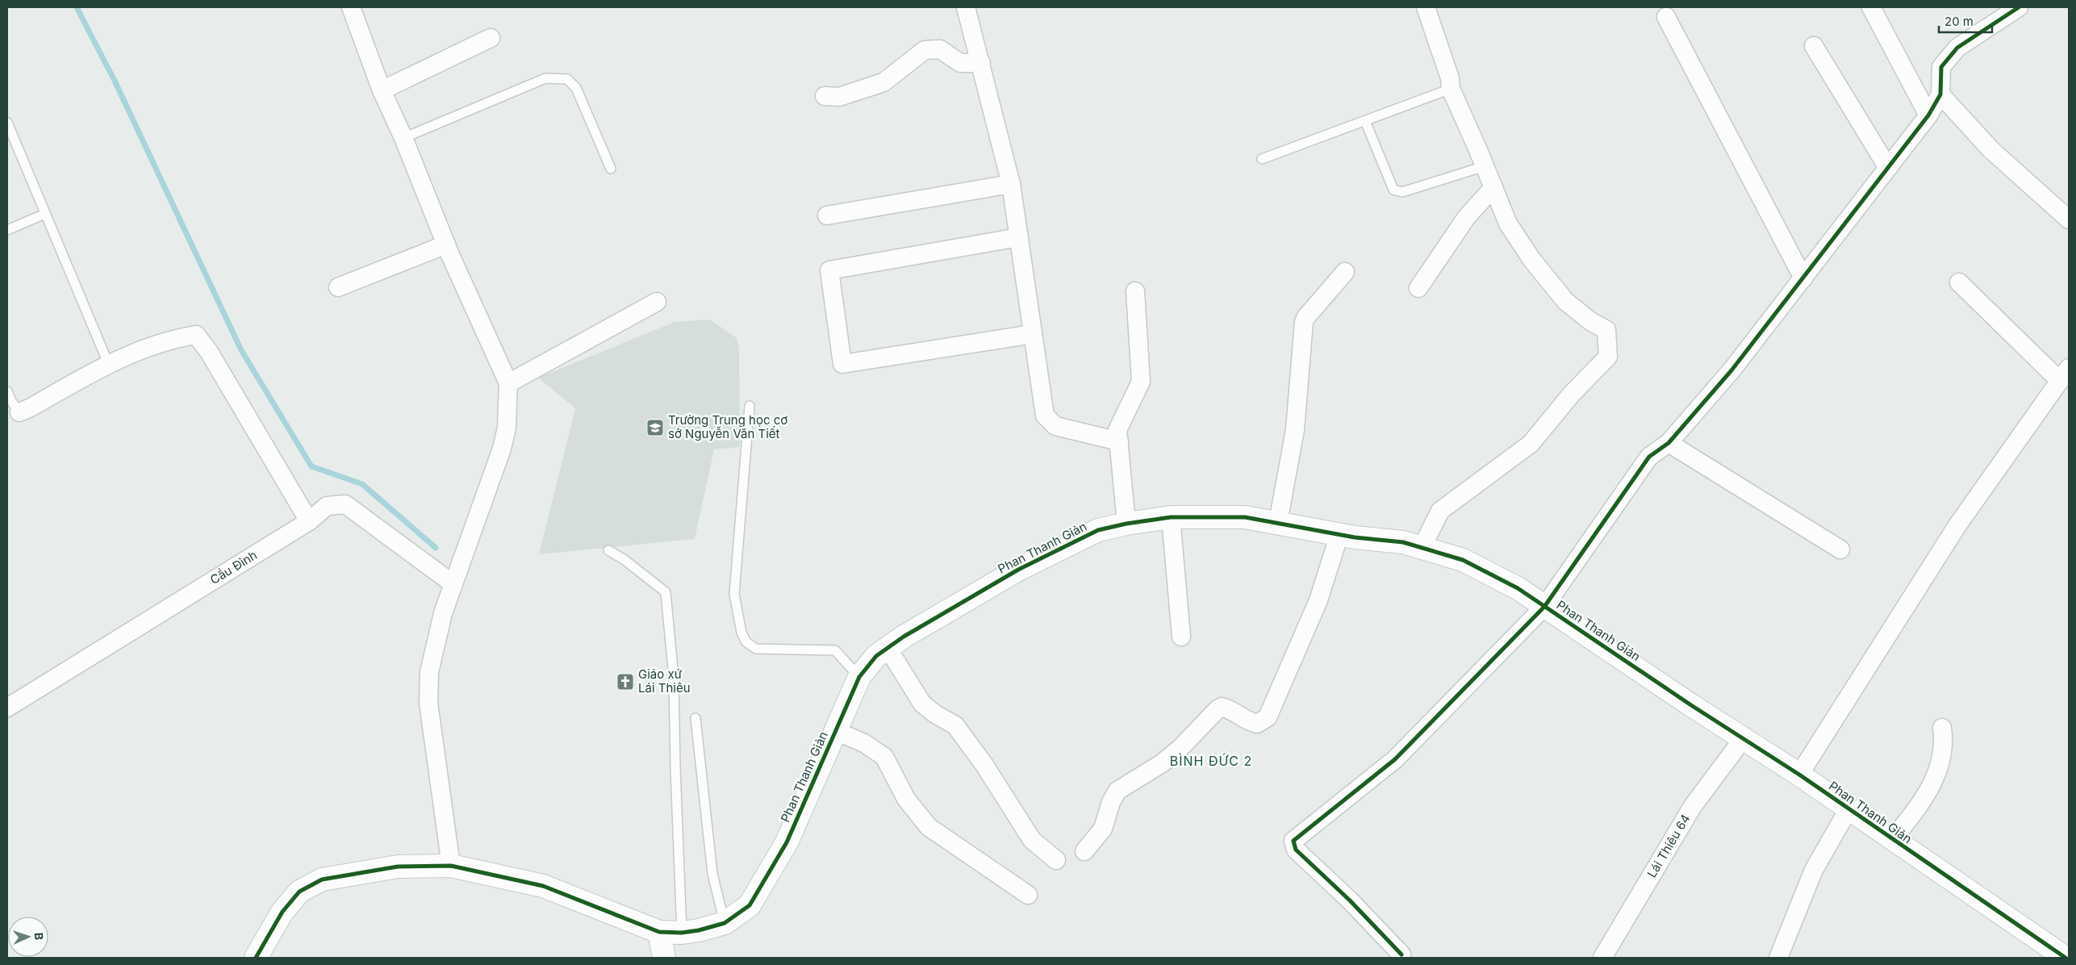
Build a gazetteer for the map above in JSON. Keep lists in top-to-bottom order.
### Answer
{
  "streets": {
    "street": ["Phan Thanh Giản", "Cầu Đình", "Lái Thiêu 64"]
  },
  "crossings": [
    ["Phan Thanh Giản", "Lái Thiêu 64"]
  ],
  "districts": ["BÌNH ĐỨC 2"],
  "places": {
    "school or university": ["Trường Trung học cơ sở Nguyễn Văn Tiết"],
    "church": ["Giáo xứ Lái Thiêu"]
  },
  "scale_bar": "20 m",
  "north": "right"
}
